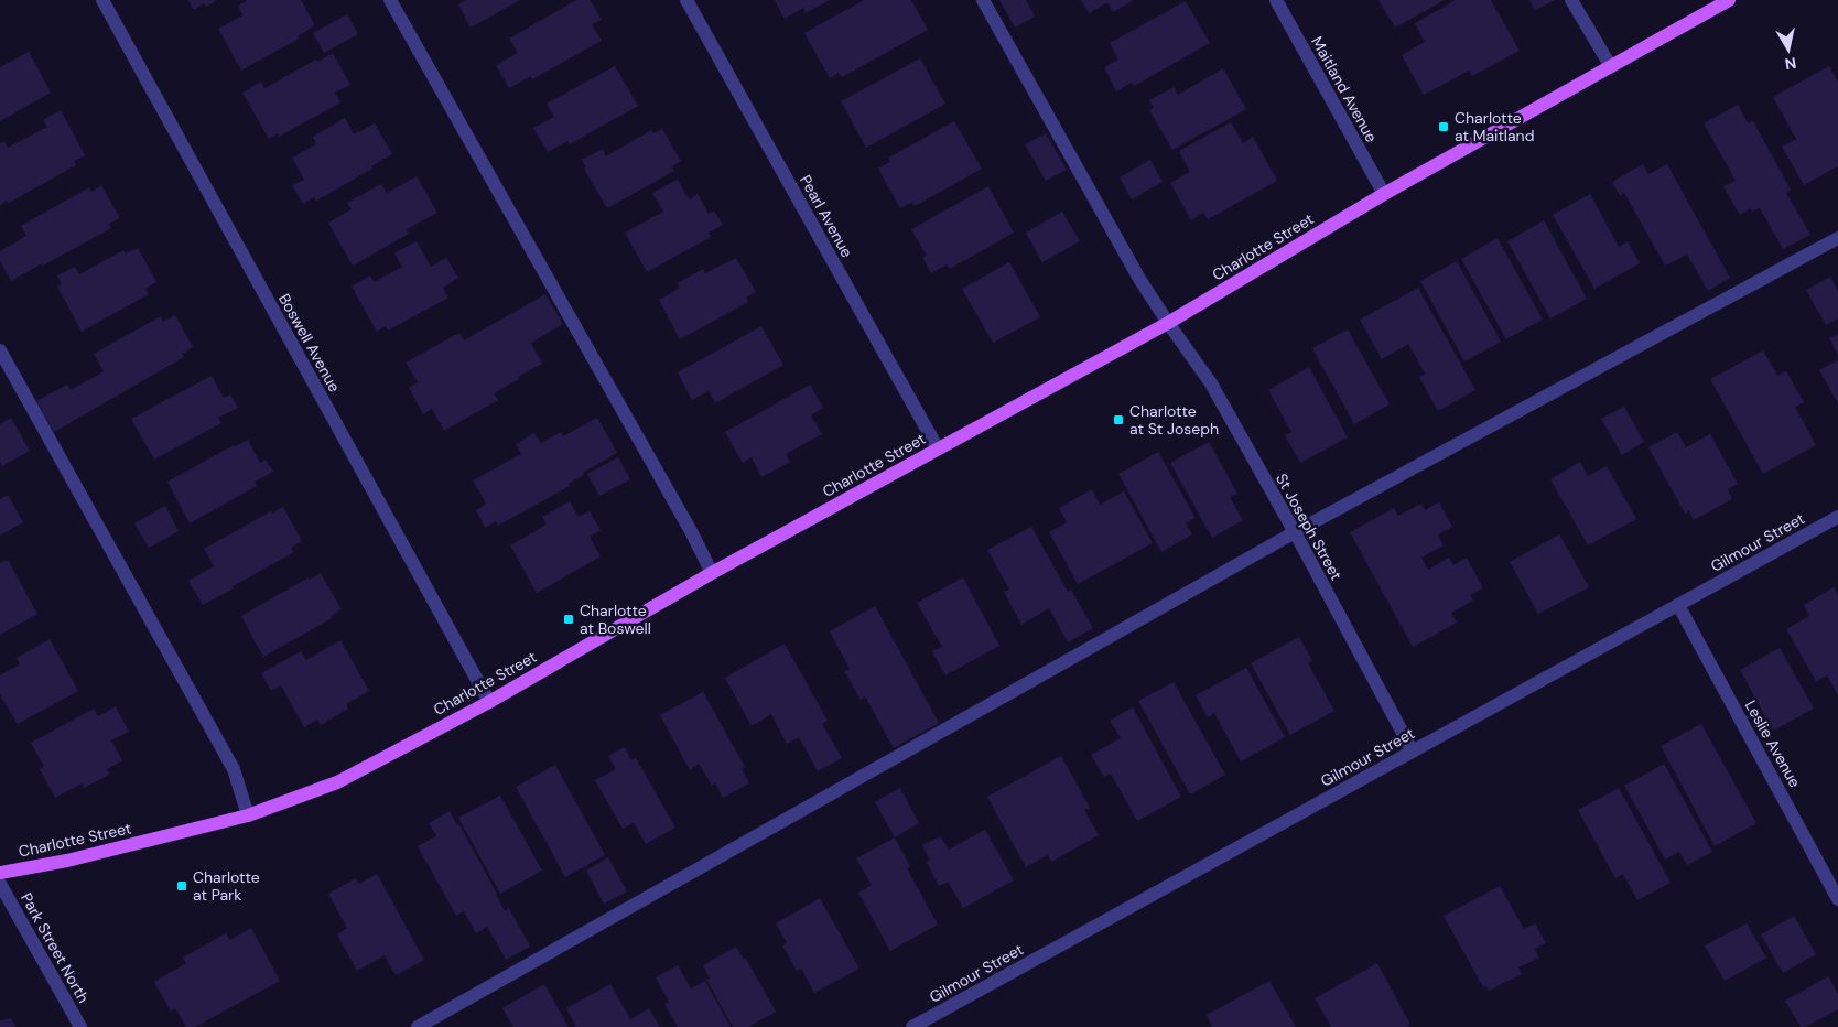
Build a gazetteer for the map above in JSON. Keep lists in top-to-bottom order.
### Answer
{
  "streets": {
    "main road": ["Charlotte Street"],
    "street": [
      "Maitland Avenue",
      "Pearl Avenue",
      "Boswell Avenue",
      "St Joseph Street",
      "Gilmour Street",
      "Leslie Avenue",
      "Park Street North"
    ]
  },
  "crossings": [
    ["Maitland Avenue", "Charlotte Street"],
    ["Pearl Avenue", "Charlotte Street"],
    ["Charlotte Street", "Boswell Avenue"],
    ["Charlotte Street", "St Joseph Street"],
    ["St Joseph Street", "Gilmour Street"],
    ["Gilmour Street", "Leslie Avenue"]
  ],
  "places": {
    "transit": [
      "Charlotte at Maitland",
      "Charlotte at St Joseph",
      "Charlotte at Boswell",
      "Charlotte at Park"
    ]
  },
  "north": "bottom"
}
